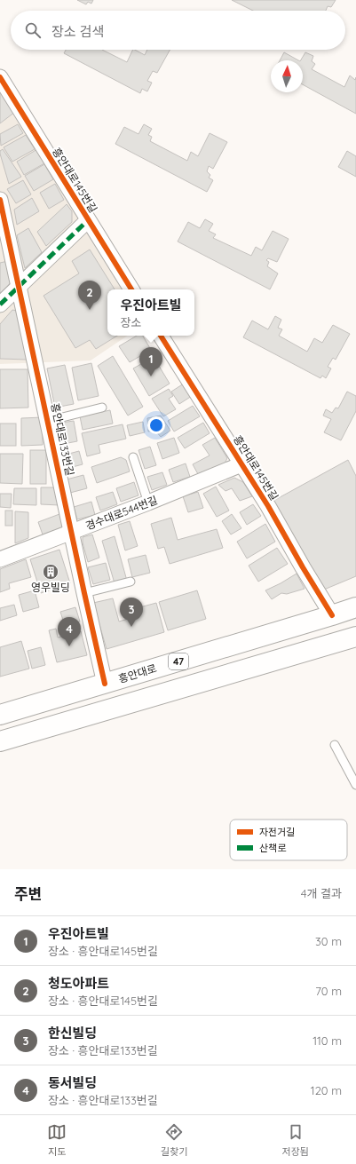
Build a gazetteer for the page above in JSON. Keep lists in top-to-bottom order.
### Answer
{
  "streets": {
    "main road": ["47", "흥안대로"],
    "street": ["흥안대로145번길", "흥안대로133번길", "경수대로544번길"]
  },
  "crossings": [
    ["흥안대로145번길", "경수대로544번길"],
    ["흥안대로145번길", "흥안대로"],
    ["흥안대로133번길", "경수대로544번길"],
    ["흥안대로133번길", "흥안대로"]
  ],
  "places": {
    "building": ["영우빌딩"]
  },
  "legend": ["자전거길", "산책로"],
  "north": "top",
  "page": {
    "search": "장소 검색",
    "pins": [
      "2",
      "1",
      "3",
      "4"
    ],
    "popup": ["우진아트빌", "장소"],
    "heading": ["주변", "4개 결과"],
    "list": [
      {
        "mark": "1",
        "name": "우진아트빌",
        "note": "장소 · 흥안대로145번길",
        "value": "30 m"
      },
      {
        "mark": "2",
        "name": "청도아파트",
        "note": "장소 · 흥안대로145번길",
        "value": "70 m"
      },
      {
        "mark": "3",
        "name": "한신빌딩",
        "note": "장소 · 흥안대로133번길",
        "value": "110 m"
      },
      {
        "mark": "4",
        "name": "동서빌딩",
        "note": "장소 · 흥안대로133번길",
        "value": "120 m"
      }
    ],
    "nav": ["지도", "길찾기", "저장됨"]
  }
}
